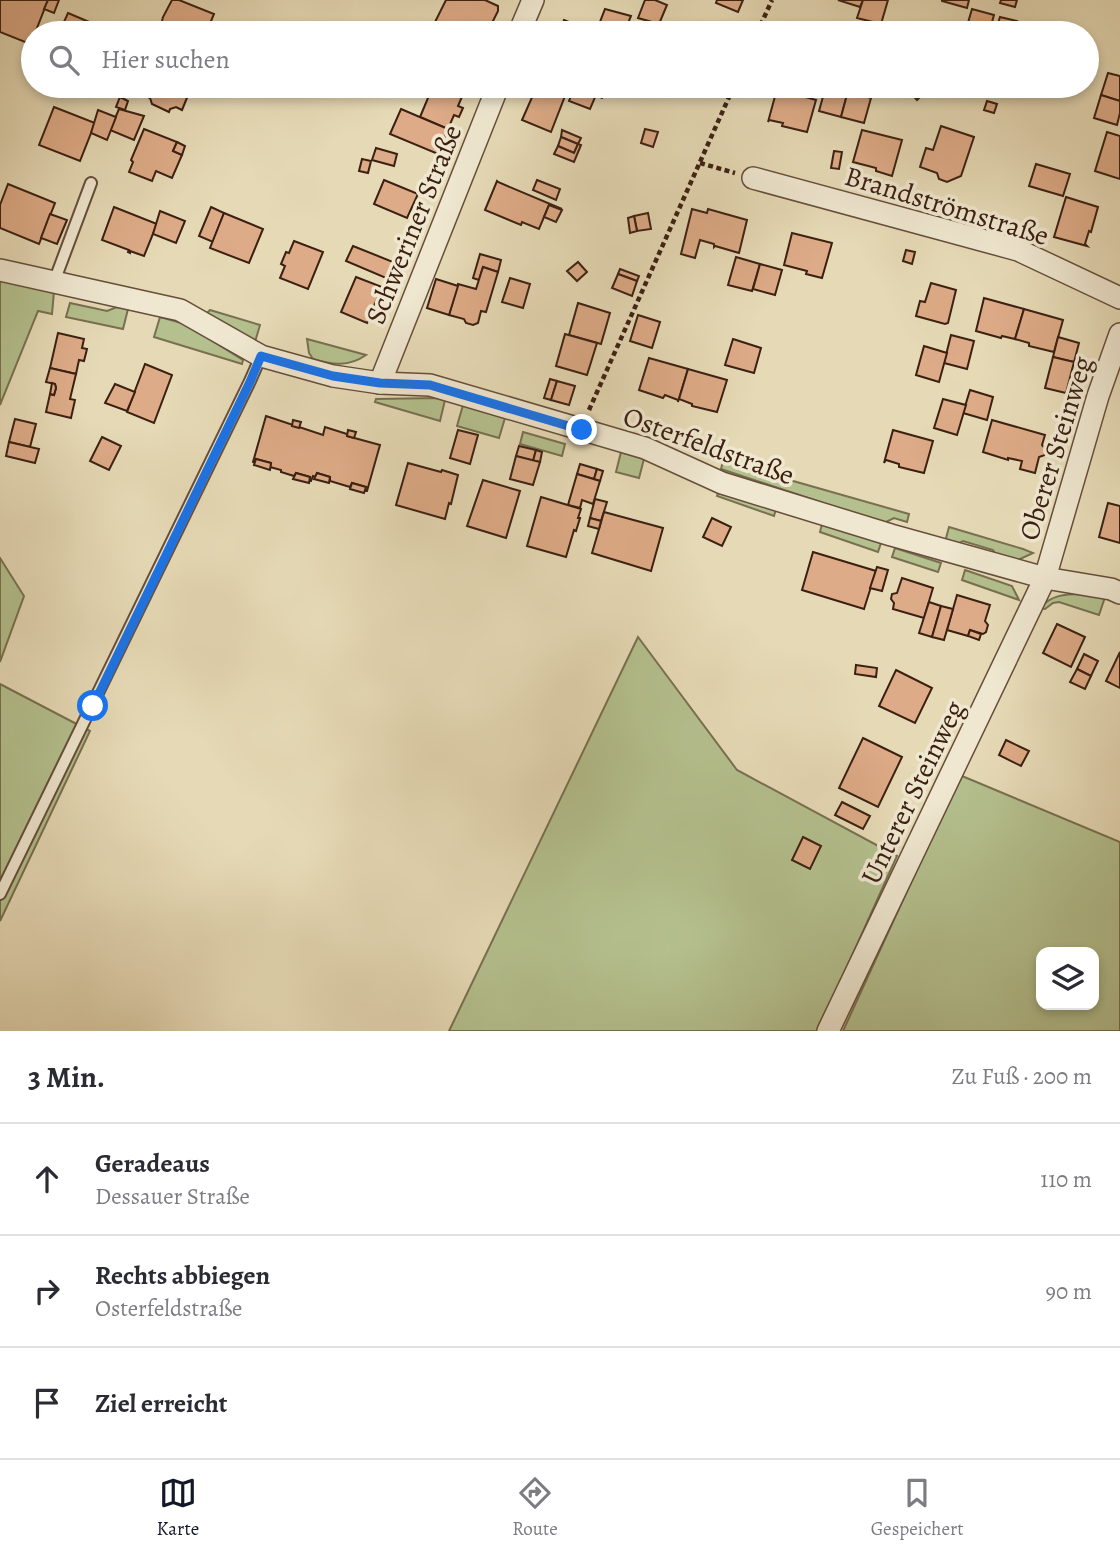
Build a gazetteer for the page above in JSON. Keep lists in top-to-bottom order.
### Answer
{
  "streets": {
    "street": [
      "Brandströmstraße",
      "Schweriner Straße",
      "Osterfeldstraße",
      "Oberer Steinweg",
      "Unterer Steinweg"
    ]
  },
  "crossings": [
    ["Schweriner Straße", "Osterfeldstraße"],
    ["Osterfeldstraße", "Oberer Steinweg"],
    ["Osterfeldstraße", "Unterer Steinweg"],
    ["Oberer Steinweg", "Unterer Steinweg"]
  ],
  "page": {
    "search": "Hier suchen",
    "heading": ["3 Min.", "Zu Fuß · 200 m"],
    "list": [
      ["Geradeaus", "Dessauer Straße", "110 m"],
      ["Rechts abbiegen", "Osterfeldstraße", "90 m"],
      "Ziel erreicht"
    ],
    "nav": ["Karte", "Route", "Gespeichert"]
  }
}
